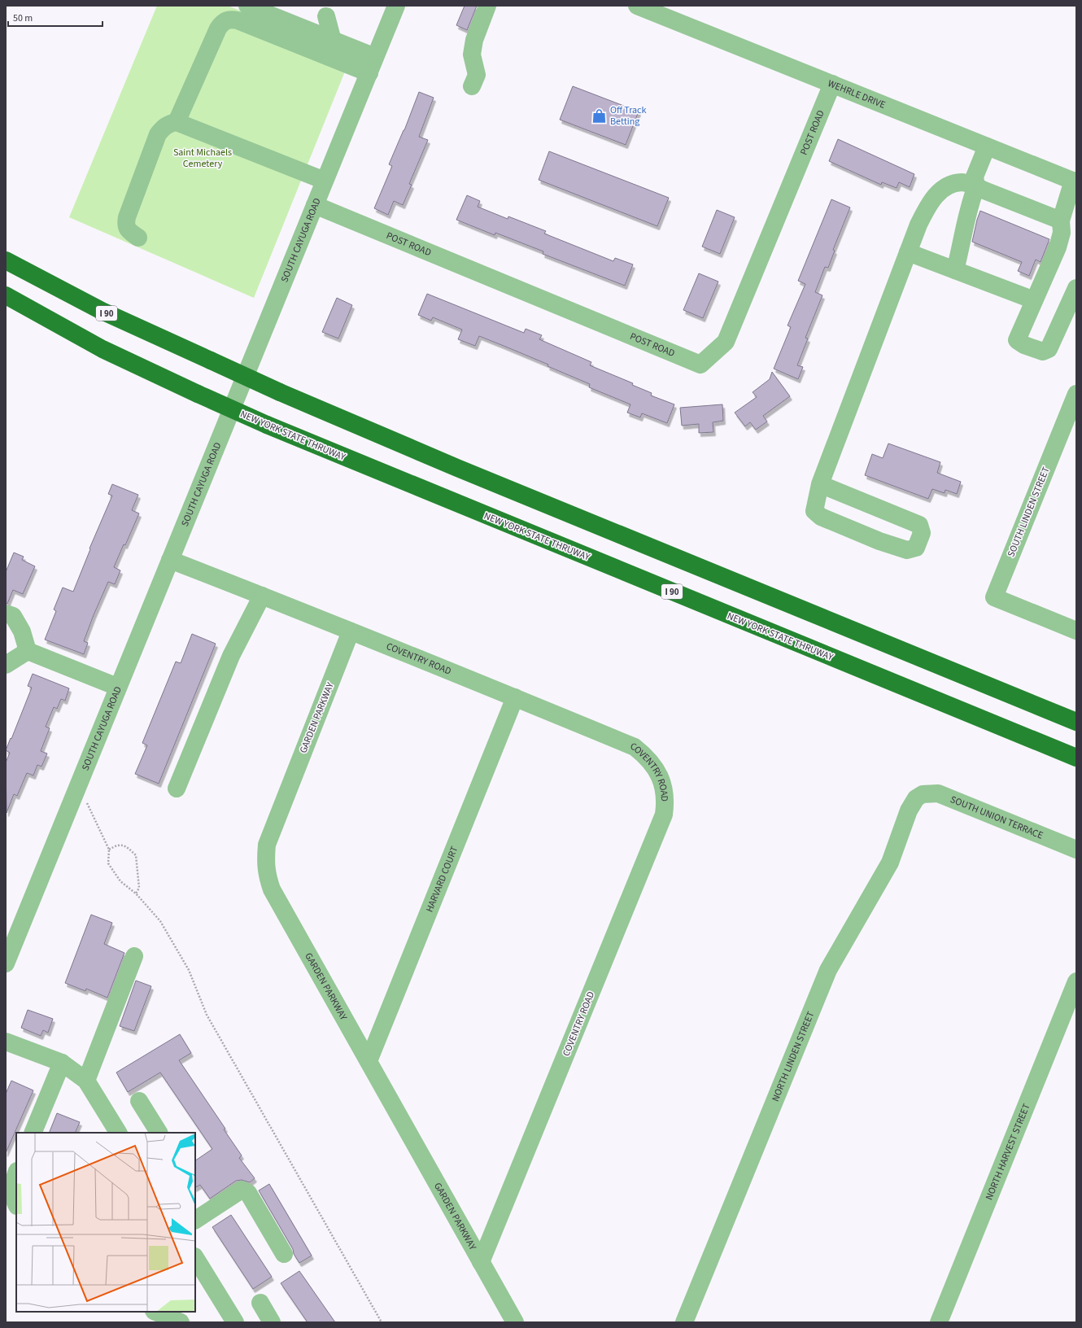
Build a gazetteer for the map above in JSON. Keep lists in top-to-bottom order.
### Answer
{
  "streets": {
    "highway": ["I 90", "NEW YORK STATE THRUWAY"],
    "street": [
      "WEHRLE DRIVE",
      "POST ROAD",
      "SOUTH CAYUGA ROAD",
      "SOUTH LINDEN STREET",
      "COVENTRY ROAD",
      "GARDEN PARKWAY",
      "SOUTH UNION TERRACE",
      "HARVARD COURT",
      "NORTH LINDEN STREET",
      "NORTH HARVEST STREET"
    ]
  },
  "crossings": [
    ["WEHRLE DRIVE", "POST ROAD"],
    ["POST ROAD", "SOUTH CAYUGA ROAD"],
    ["SOUTH CAYUGA ROAD", "COVENTRY ROAD"],
    ["COVENTRY ROAD", "GARDEN PARKWAY"],
    ["COVENTRY ROAD", "HARVARD COURT"],
    ["GARDEN PARKWAY", "HARVARD COURT"],
    ["SOUTH UNION TERRACE", "NORTH LINDEN STREET"]
  ],
  "parks": ["Saint Michaels Cemetery"],
  "places": {
    "shop": ["Off Track Betting"]
  },
  "scale_bar": "50 m"
}
